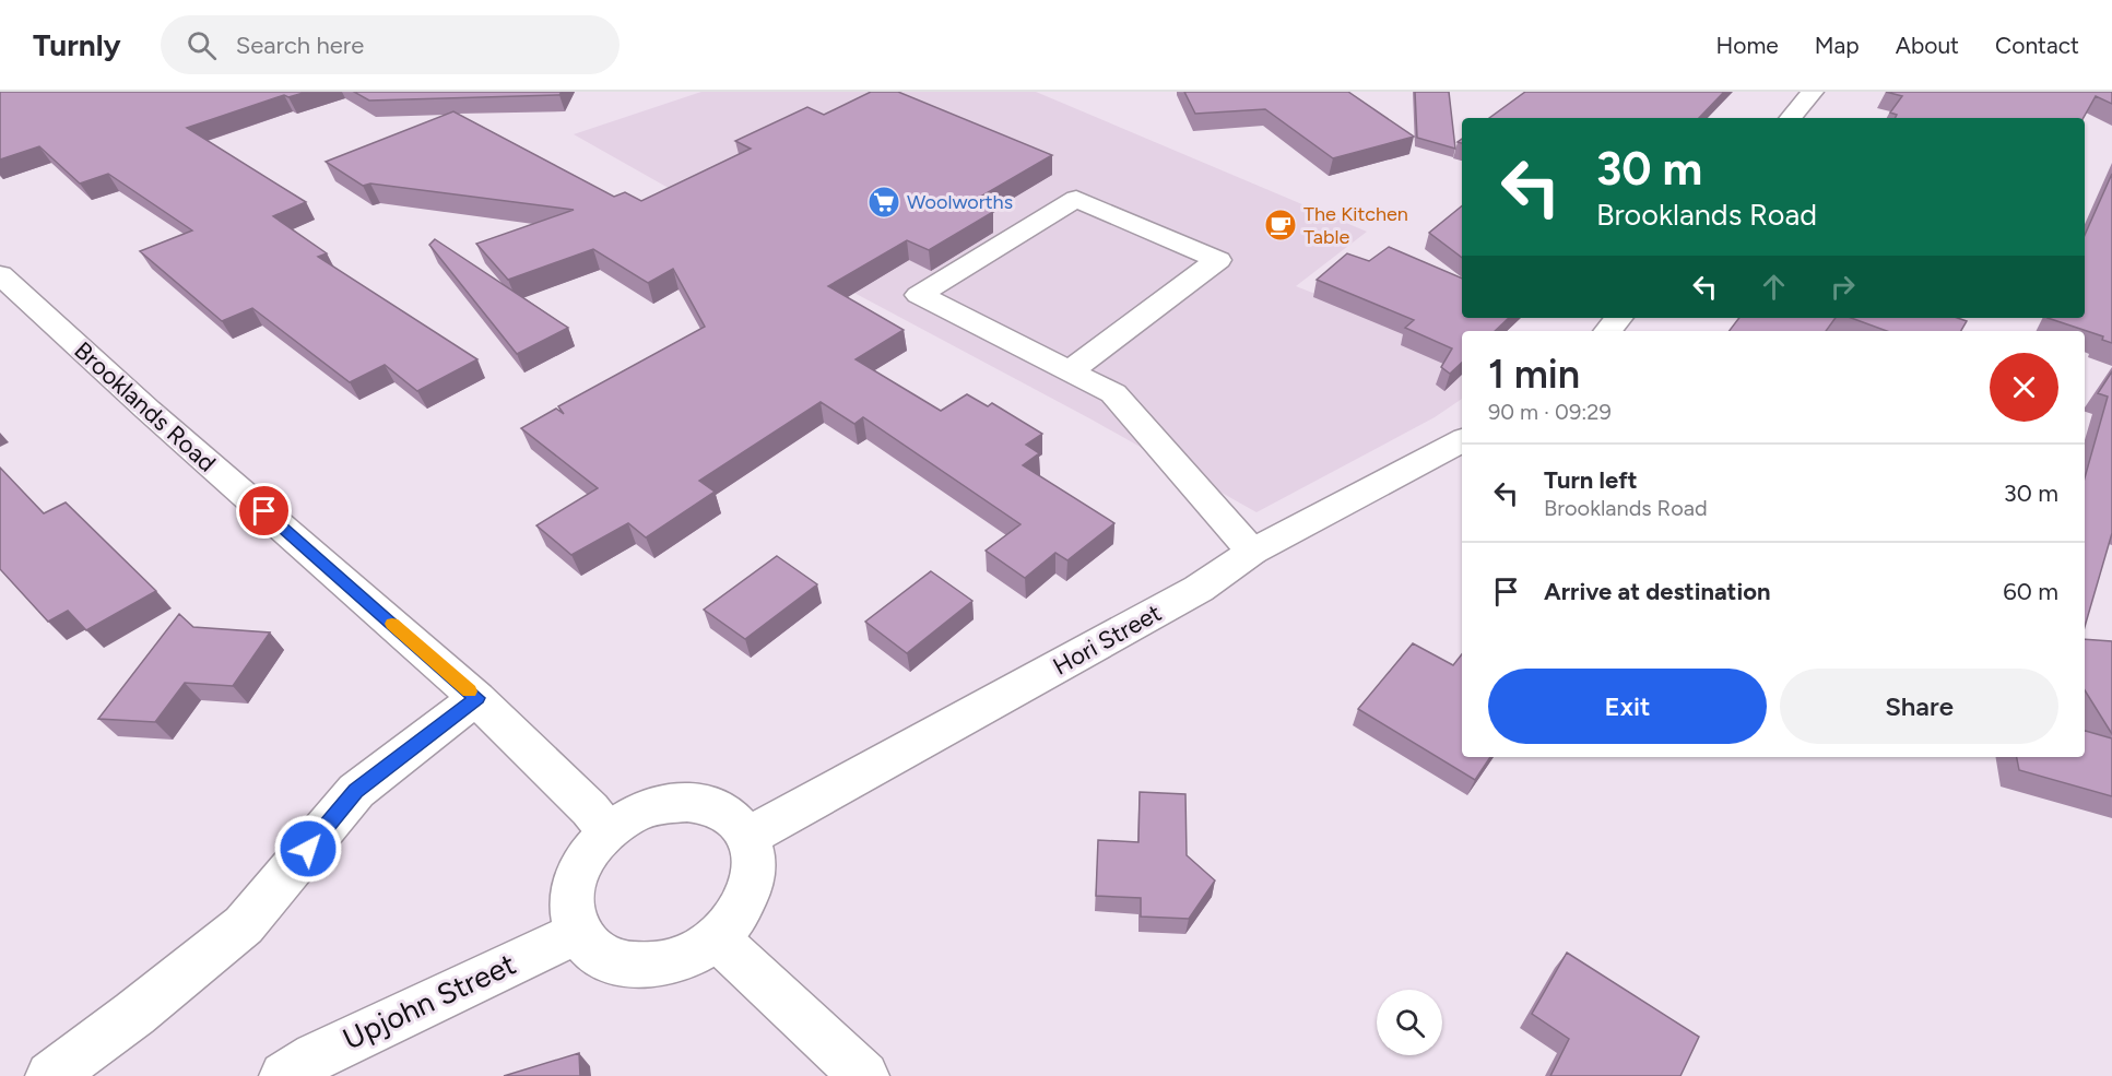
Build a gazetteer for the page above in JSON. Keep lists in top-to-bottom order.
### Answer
{
  "streets": {
    "main road": ["Brooklands Road", "Hori Street", "Upjohn Street"]
  },
  "crossings": [
    ["Brooklands Road", "Hori Street"],
    ["Brooklands Road", "Upjohn Street"],
    ["Hori Street", "Upjohn Street"]
  ],
  "places": {
    "supermarket": ["Woolworths"],
    "cafe": ["The Kitchen Table"]
  },
  "page": {
    "header": "Turnly",
    "search": "Search here",
    "nav": [
      "Home",
      "Map",
      "About",
      "Contact"
    ],
    "turn": ["30 m", "Brooklands Road"],
    "heading": ["1 min", "90 m · 09:29"],
    "list": [
      {
        "name": "Turn left",
        "note": "Brooklands Road",
        "value": "30 m"
      },
      {
        "name": "Arrive at destination",
        "value": "60 m"
      }
    ],
    "buttons": ["Exit", "Share"]
  }
}
